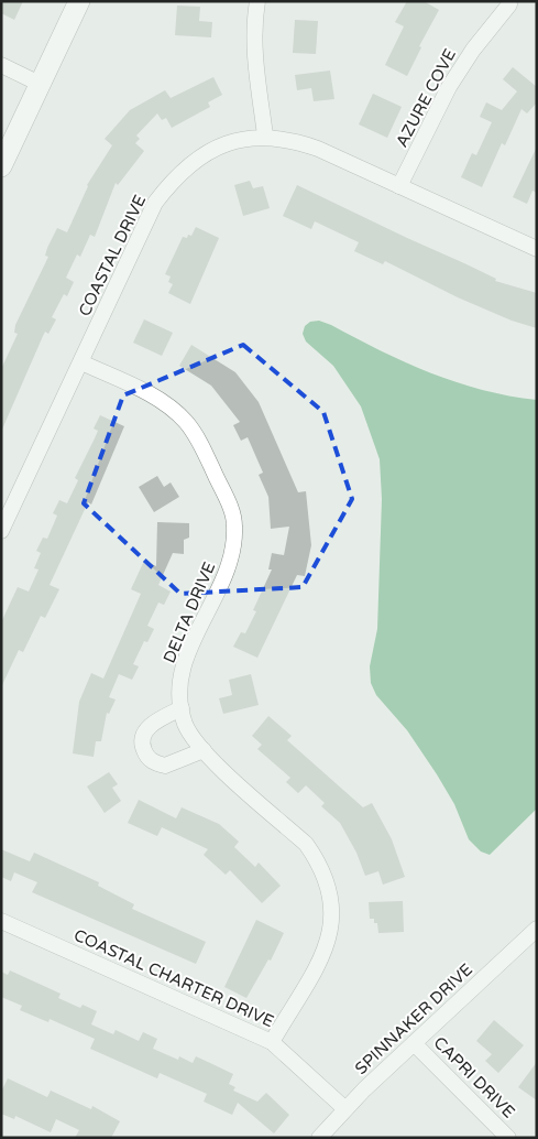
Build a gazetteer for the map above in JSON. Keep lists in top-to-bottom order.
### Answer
{
  "streets": {
    "street": [
      "AZURE COVE",
      "COASTAL DRIVE",
      "DELTA DRIVE",
      "COASTAL CHARTER DRIVE",
      "SPINNAKER DRIVE",
      "CAPRI DRIVE"
    ]
  },
  "crossings": [
    ["AZURE COVE", "COASTAL DRIVE"],
    ["COASTAL DRIVE", "DELTA DRIVE"],
    ["DELTA DRIVE", "COASTAL CHARTER DRIVE"],
    ["COASTAL CHARTER DRIVE", "SPINNAKER DRIVE"],
    ["SPINNAKER DRIVE", "CAPRI DRIVE"]
  ]
}
